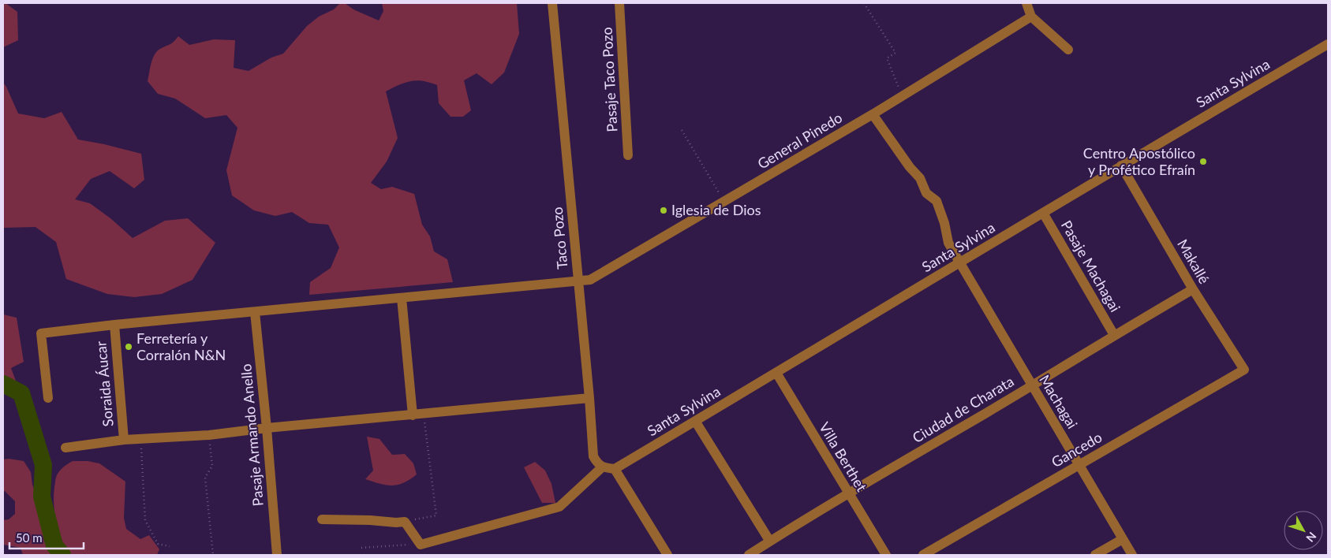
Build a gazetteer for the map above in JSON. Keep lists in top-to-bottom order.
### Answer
{
  "streets": {
    "street": [
      "Pasaje Taco Pozo",
      "Santa Sylvina",
      "General Pinedo",
      "Taco Pozo",
      "Makallé",
      "Pasaje Machagai",
      "Soraida Áucar",
      "Machagai",
      "Ciudad de Charata",
      "Pasaje Armando Anello",
      "Gancedo",
      "Villa Berthet"
    ]
  },
  "crossings": [
    ["Santa Sylvina", "Makallé"],
    ["Santa Sylvina", "Pasaje Machagai"],
    ["Santa Sylvina", "Machagai"],
    ["Santa Sylvina", "Villa Berthet"],
    ["General Pinedo", "Taco Pozo"],
    ["General Pinedo", "Soraida Áucar"],
    ["General Pinedo", "Machagai"],
    ["General Pinedo", "Pasaje Armando Anello"],
    ["Makallé", "Ciudad de Charata"],
    ["Makallé", "Gancedo"],
    ["Pasaje Machagai", "Ciudad de Charata"],
    ["Machagai", "Ciudad de Charata"],
    ["Machagai", "Gancedo"],
    ["Ciudad de Charata", "Villa Berthet"]
  ],
  "places": ["Centro Apostólico y Profético Efraín", "Iglesia de Dios", "Ferretería y Corralón N&N"],
  "scale_bar": "50 m",
  "north": "bottom right"
}
